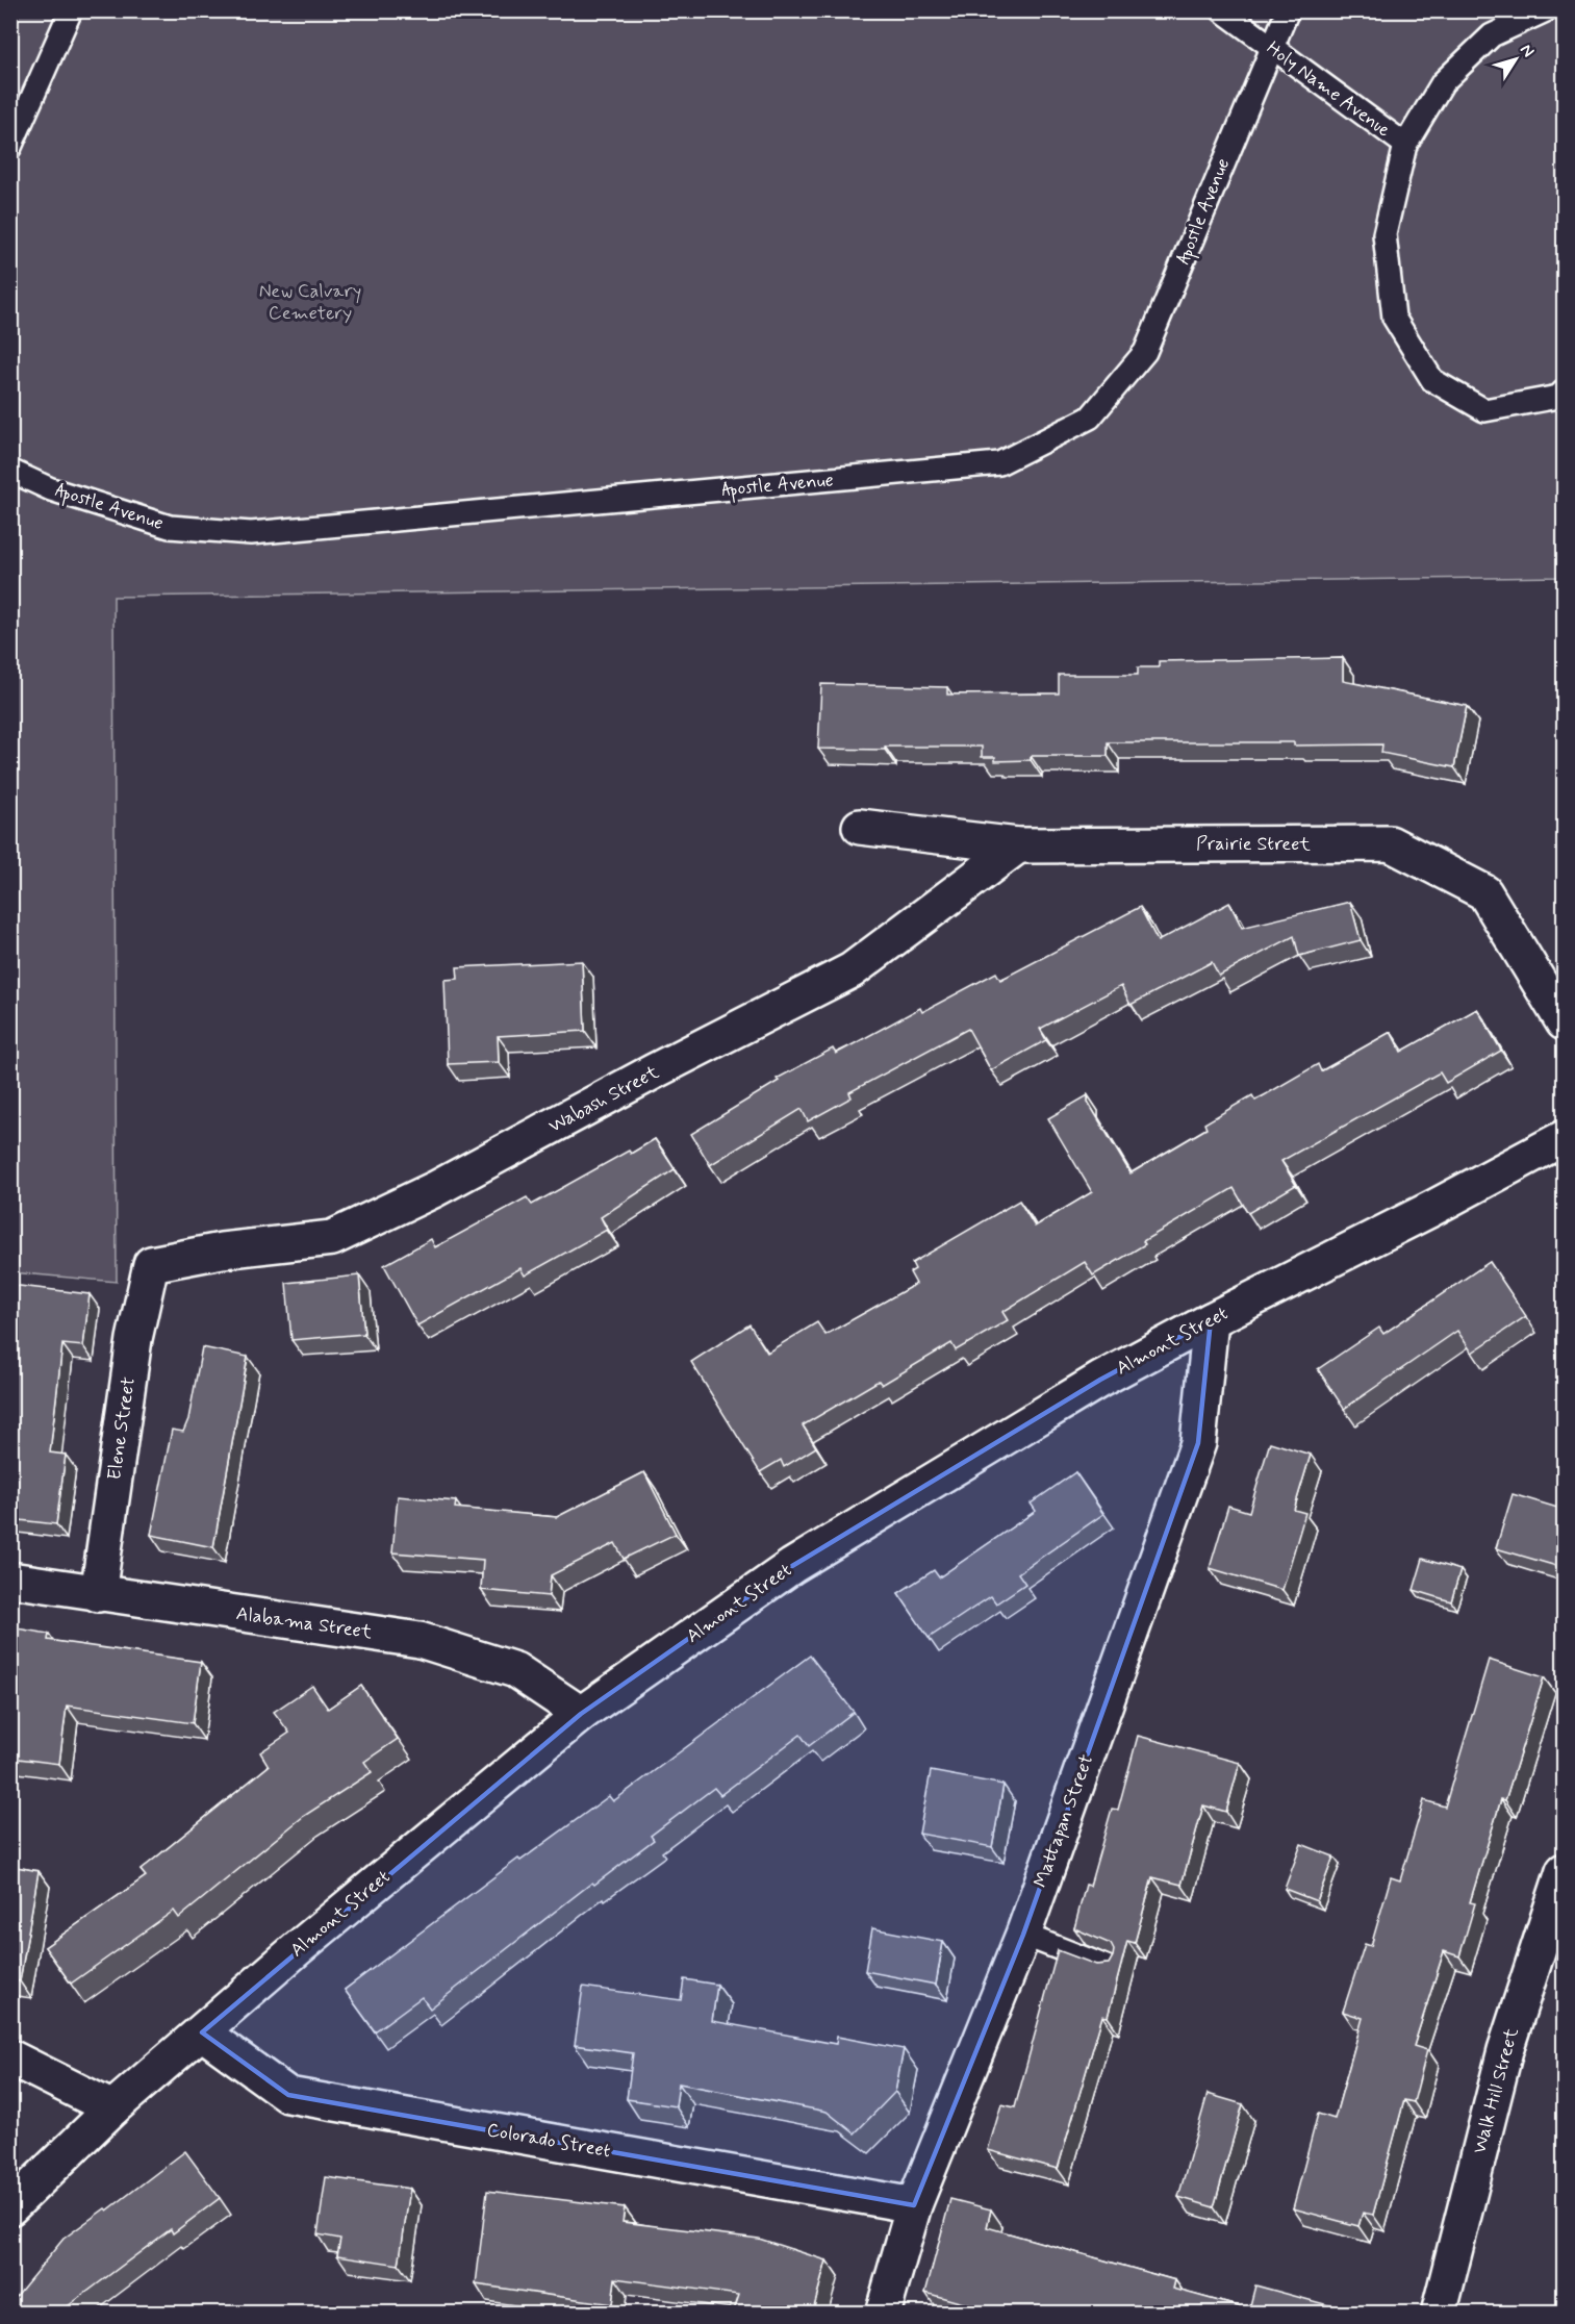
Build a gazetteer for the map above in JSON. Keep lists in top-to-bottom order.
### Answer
{
  "streets": {
    "street": [
      "Prairie Street",
      "Wabash Street",
      "Almont Street",
      "Elene Street",
      "Alabama Street",
      "Mattapan Street",
      "Walk Hill Street",
      "Colorado Street"
    ],
    "lane": ["Holy Name Avenue", "Apostle Avenue"]
  },
  "crossings": [
    ["Holy Name Avenue", "Apostle Avenue"],
    ["Prairie Street", "Wabash Street"],
    ["Wabash Street", "Elene Street"],
    ["Almont Street", "Alabama Street"],
    ["Almont Street", "Mattapan Street"],
    ["Almont Street", "Colorado Street"],
    ["Elene Street", "Alabama Street"],
    ["Mattapan Street", "Colorado Street"]
  ],
  "parks": ["New Calvary Cemetery"],
  "north": "top right"
}
